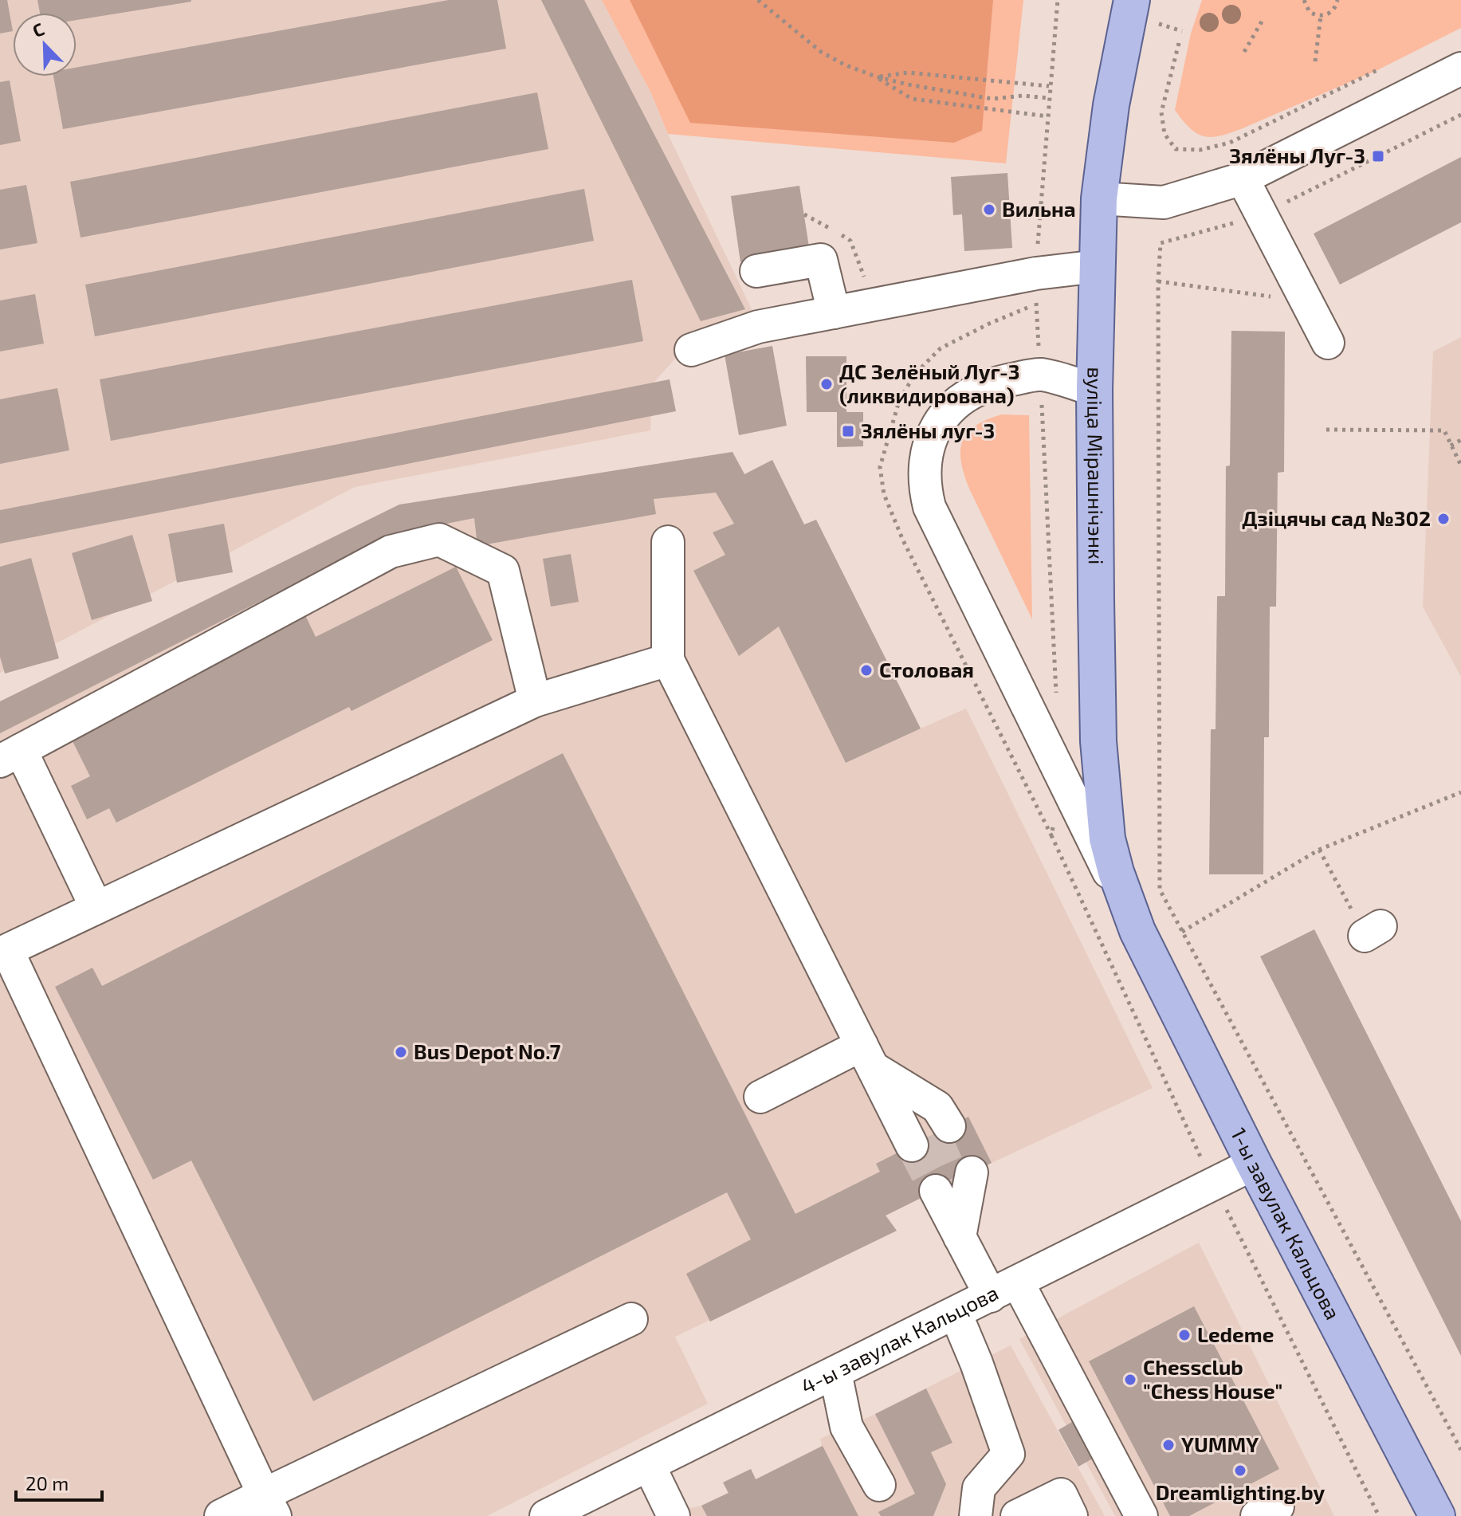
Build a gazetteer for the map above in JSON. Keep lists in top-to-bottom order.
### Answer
{
  "streets": {
    "main road": ["вуліца Мірашнічэнкі", "1-ы завулак Кальцова"],
    "street": ["4-ы завулак Кальцова"]
  },
  "crossings": [
    ["вуліца Мірашнічэнкі", "1-ы завулак Кальцова"],
    ["1-ы завулак Кальцова", "4-ы завулак Кальцова"]
  ],
  "places": {
    "transit": ["Зялёны Луг-3", "Зялёны луг-3"],
    "other": [
      "Вильна",
      "ДС Зелёный Луг-3 (ликвидирована)",
      "Дзіцячы сад №302",
      "Столовая",
      "Bus Depot No.7",
      "Ledeme",
      "Chessclub \"Chess House\"",
      "YUMMY",
      "Dreamlighting.by"
    ]
  },
  "scale_bar": "20 m",
  "north": "top left"
}
